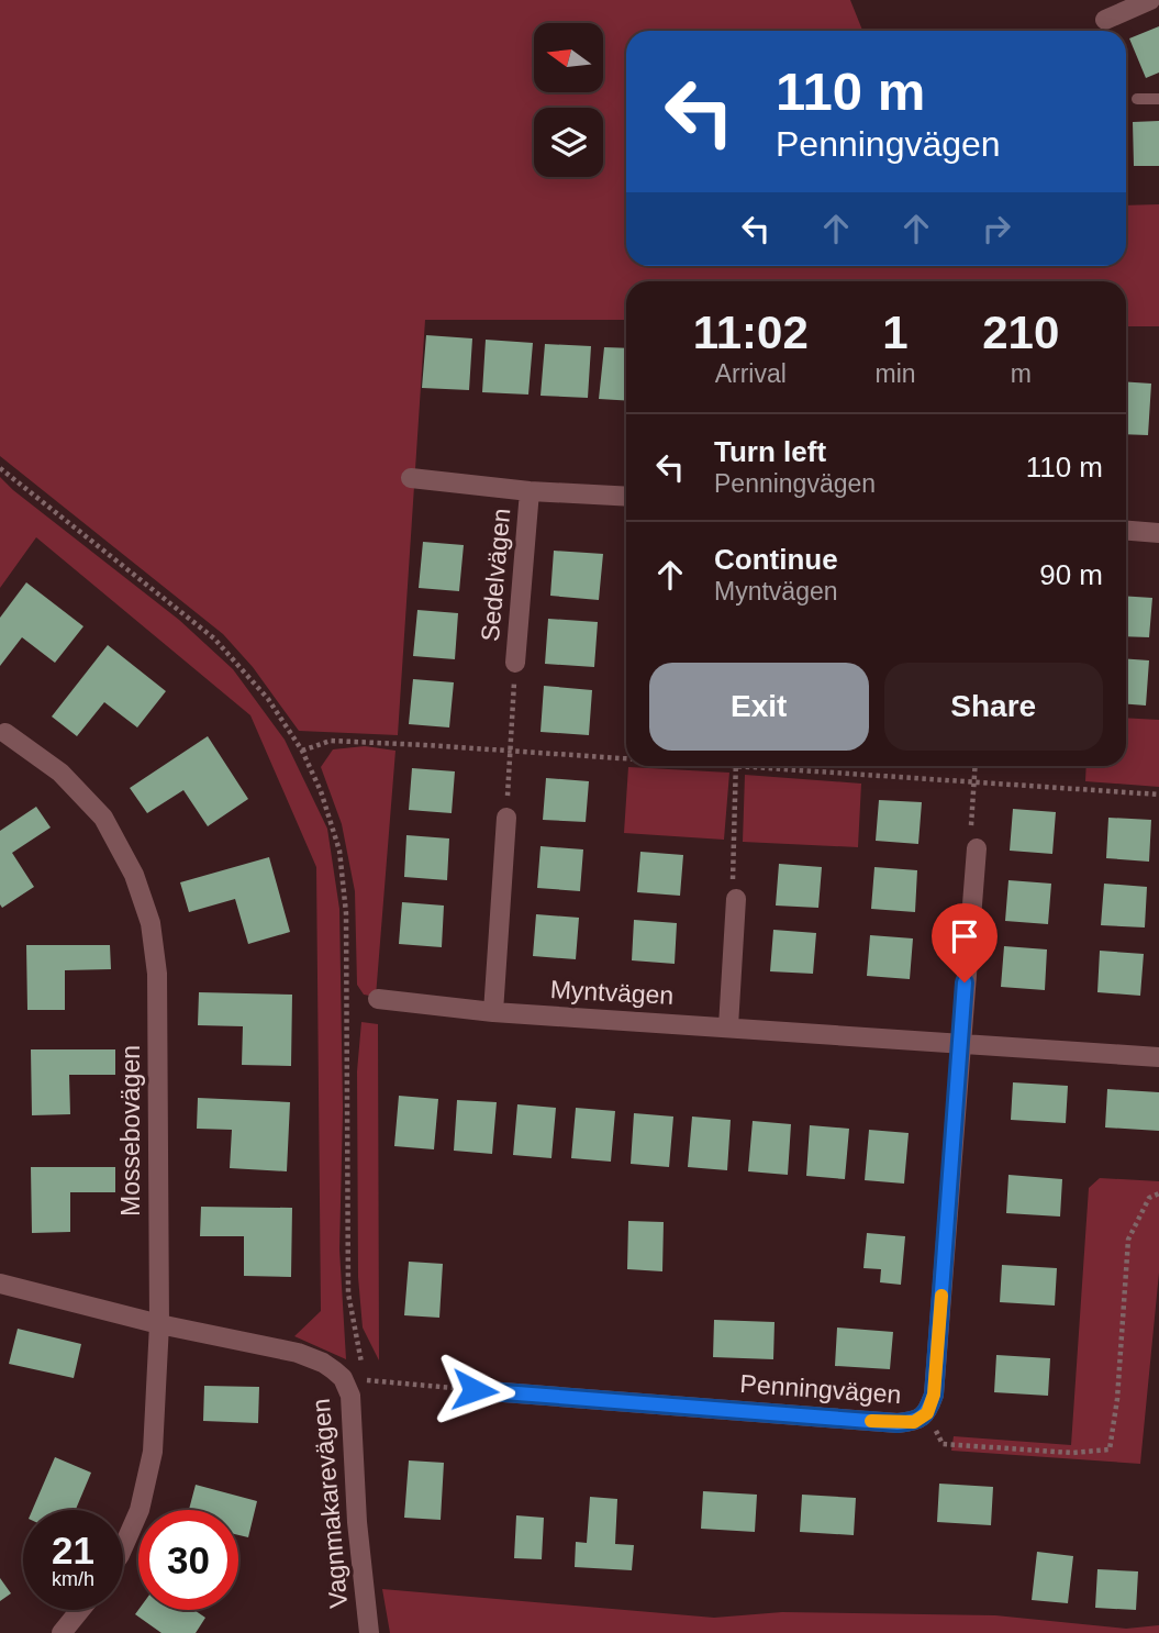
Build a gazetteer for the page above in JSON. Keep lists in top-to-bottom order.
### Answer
{
  "streets": {
    "street": [
      "Sedelvägen",
      "Myntvägen",
      "Mossebovägen",
      "Penningvägen",
      "Vagnmakarevägen"
    ]
  },
  "crossings": [
    ["Myntvägen", "Penningvägen"],
    ["Mossebovägen", "Vagnmakarevägen"]
  ],
  "north": "left",
  "page": {
    "turn": ["110 m", "Penningvägen"],
    "eta": [
      "11:02",
      "Arrival",
      "1",
      "min",
      "210",
      "m"
    ],
    "list": [
      {
        "name": "Turn left",
        "note": "Penningvägen",
        "value": "110 m"
      },
      {
        "name": "Continue",
        "note": "Myntvägen",
        "value": "90 m"
      }
    ],
    "buttons": ["Exit", "Share"],
    "speed": "21 km/h",
    "limit": "30"
  }
}
